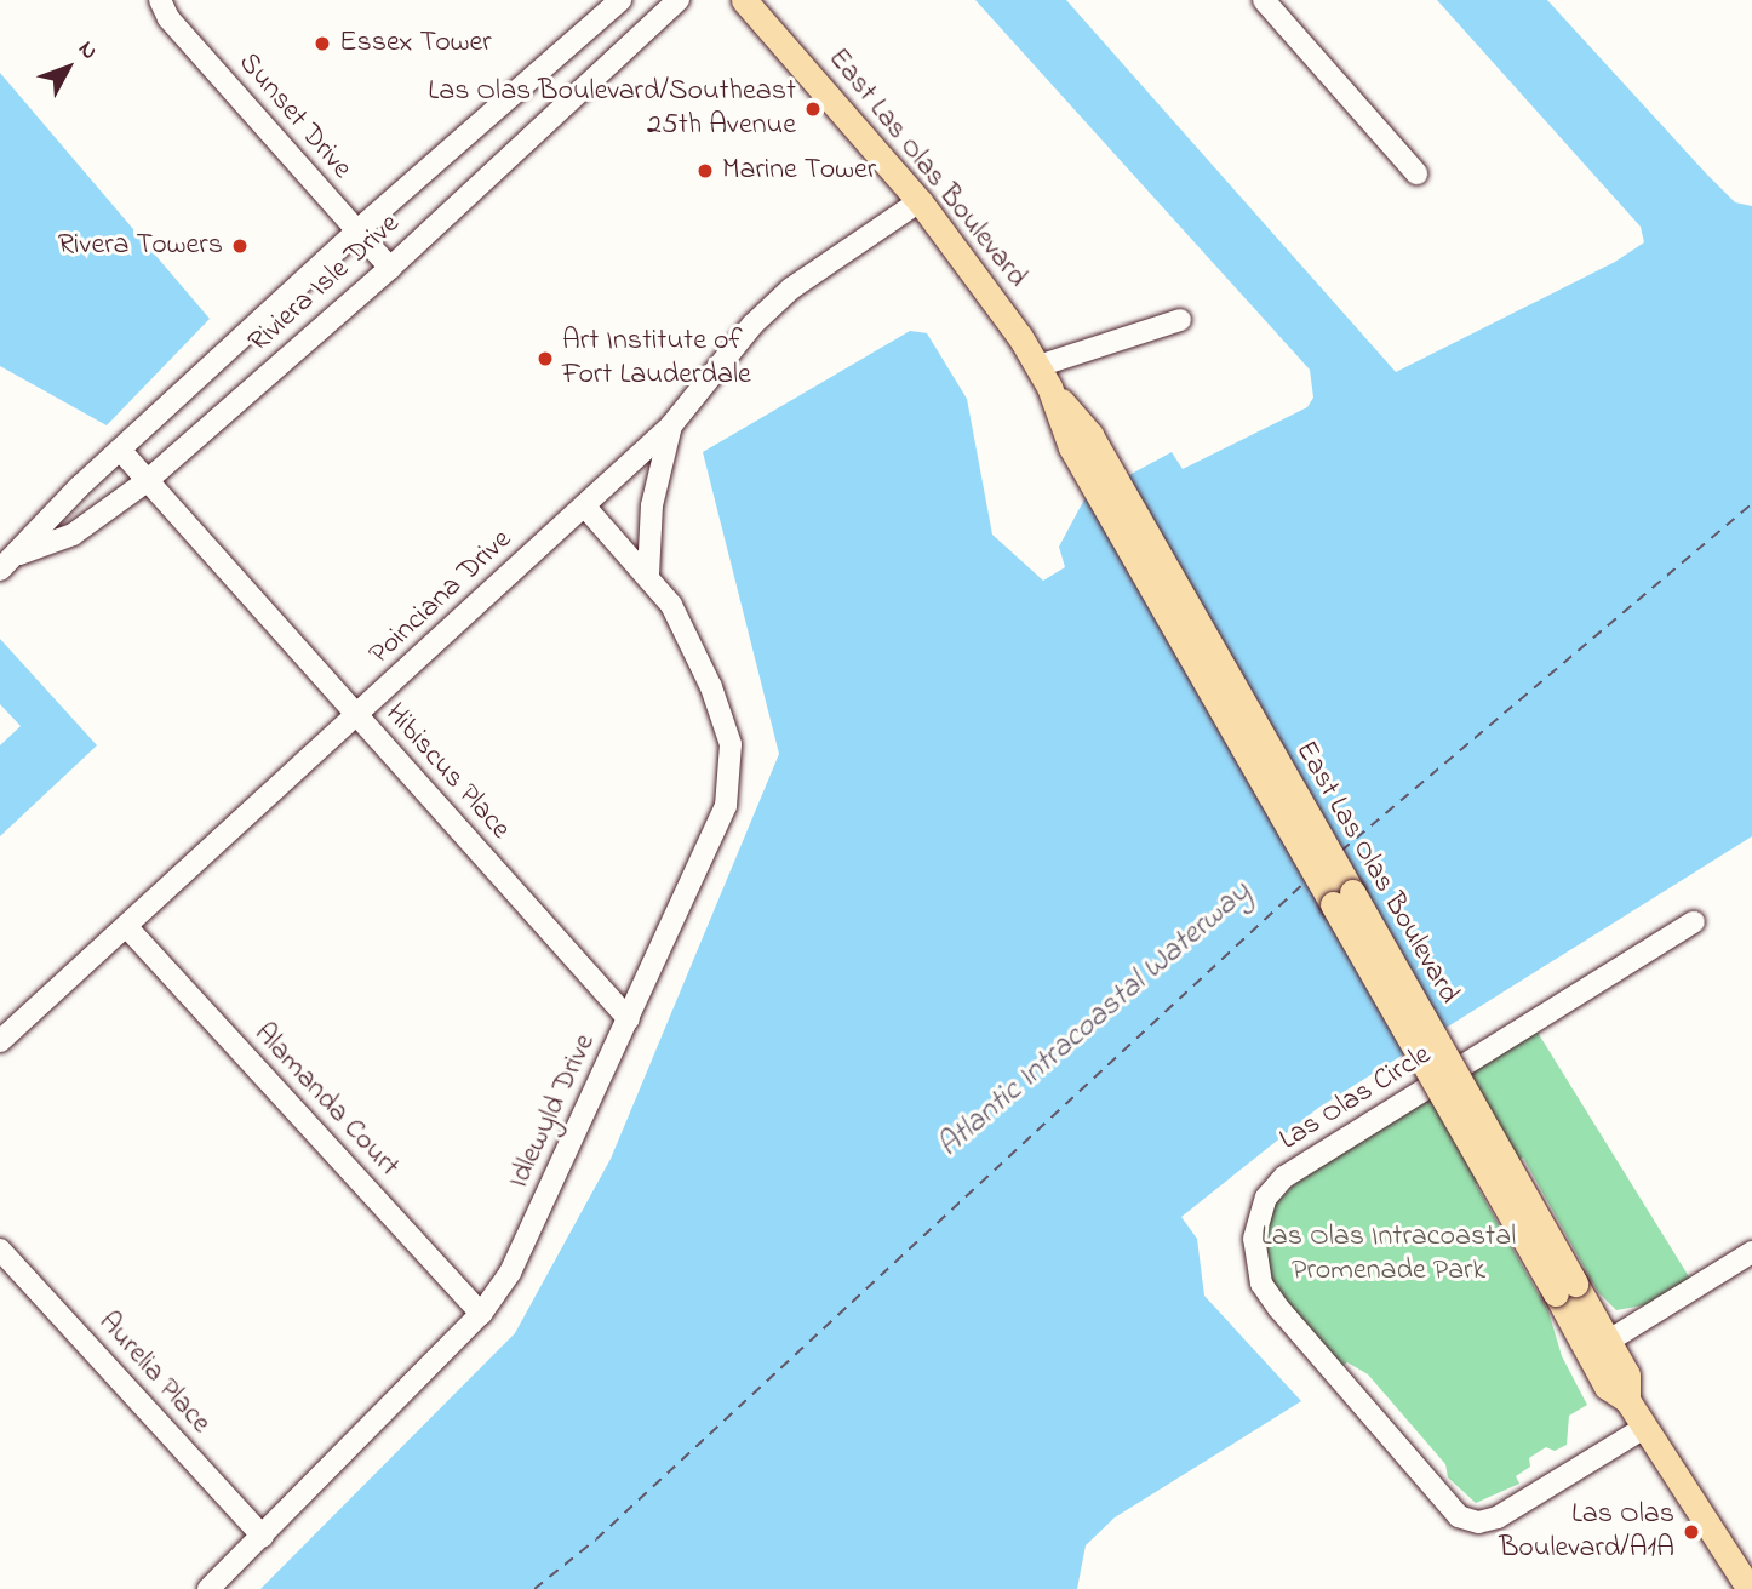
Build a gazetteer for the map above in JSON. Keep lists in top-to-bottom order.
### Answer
{
  "streets": {
    "main road": ["East Las Olas Boulevard"],
    "street": [
      "Sunset Drive",
      "Riviera Isle Drive",
      "Poinciana Drive",
      "Hibiscus Place",
      "Las Olas Circle",
      "Alamanda Court",
      "Idlewyld Drive",
      "Aurelia Place"
    ]
  },
  "crossings": [
    ["Sunset Drive", "Riviera Isle Drive"],
    ["East Las Olas Boulevard", "Poinciana Drive"],
    ["East Las Olas Boulevard", "Las Olas Circle"],
    ["Riviera Isle Drive", "Hibiscus Place"],
    ["Poinciana Drive", "Hibiscus Place"],
    ["Poinciana Drive", "Alamanda Court"],
    ["Poinciana Drive", "Idlewyld Drive"],
    ["Hibiscus Place", "Idlewyld Drive"],
    ["Alamanda Court", "Idlewyld Drive"],
    ["Idlewyld Drive", "Aurelia Place"]
  ],
  "water": ["Atlantic Intracoastal Waterway"],
  "parks": ["Las Olas Intracoastal Promenade Park"],
  "places": [
    "Essex Tower",
    "Las Olas Boulevard/Southeast 25th Avenue",
    "Marine Tower",
    "Rivera Towers",
    "Art Institute of Fort Lauderdale",
    "Las Olas Boulevard/A1A"
  ],
  "north": "top right"
}
